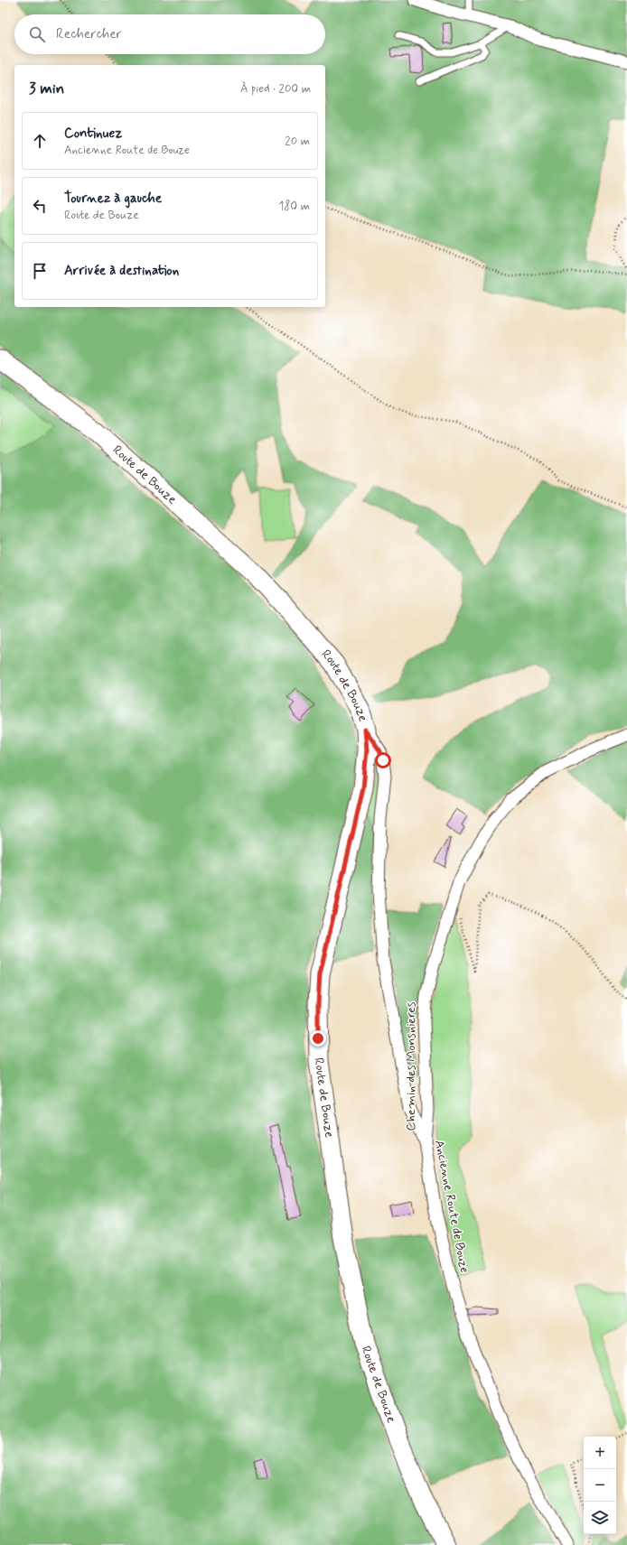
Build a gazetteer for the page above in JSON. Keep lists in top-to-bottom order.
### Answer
{
  "streets": {
    "main road": ["Route de Bouze"],
    "street": ["Chemin des Monsnieres", "Ancienne Route de Bouze"]
  },
  "crossings": [
    ["Route de Bouze", "Ancienne Route de Bouze"],
    ["Chemin des Monsnieres", "Ancienne Route de Bouze"]
  ],
  "page": {
    "search": "Rechercher",
    "heading": ["3 min", "À pied · 200 m"],
    "list": [
      ["Continuez", "Ancienne Route de Bouze", "20 m"],
      ["Tournez à gauche", "Route de Bouze", "180 m"],
      "Arrivée à destination"
    ],
    "map_buttons": ["+", "−"]
  }
}
